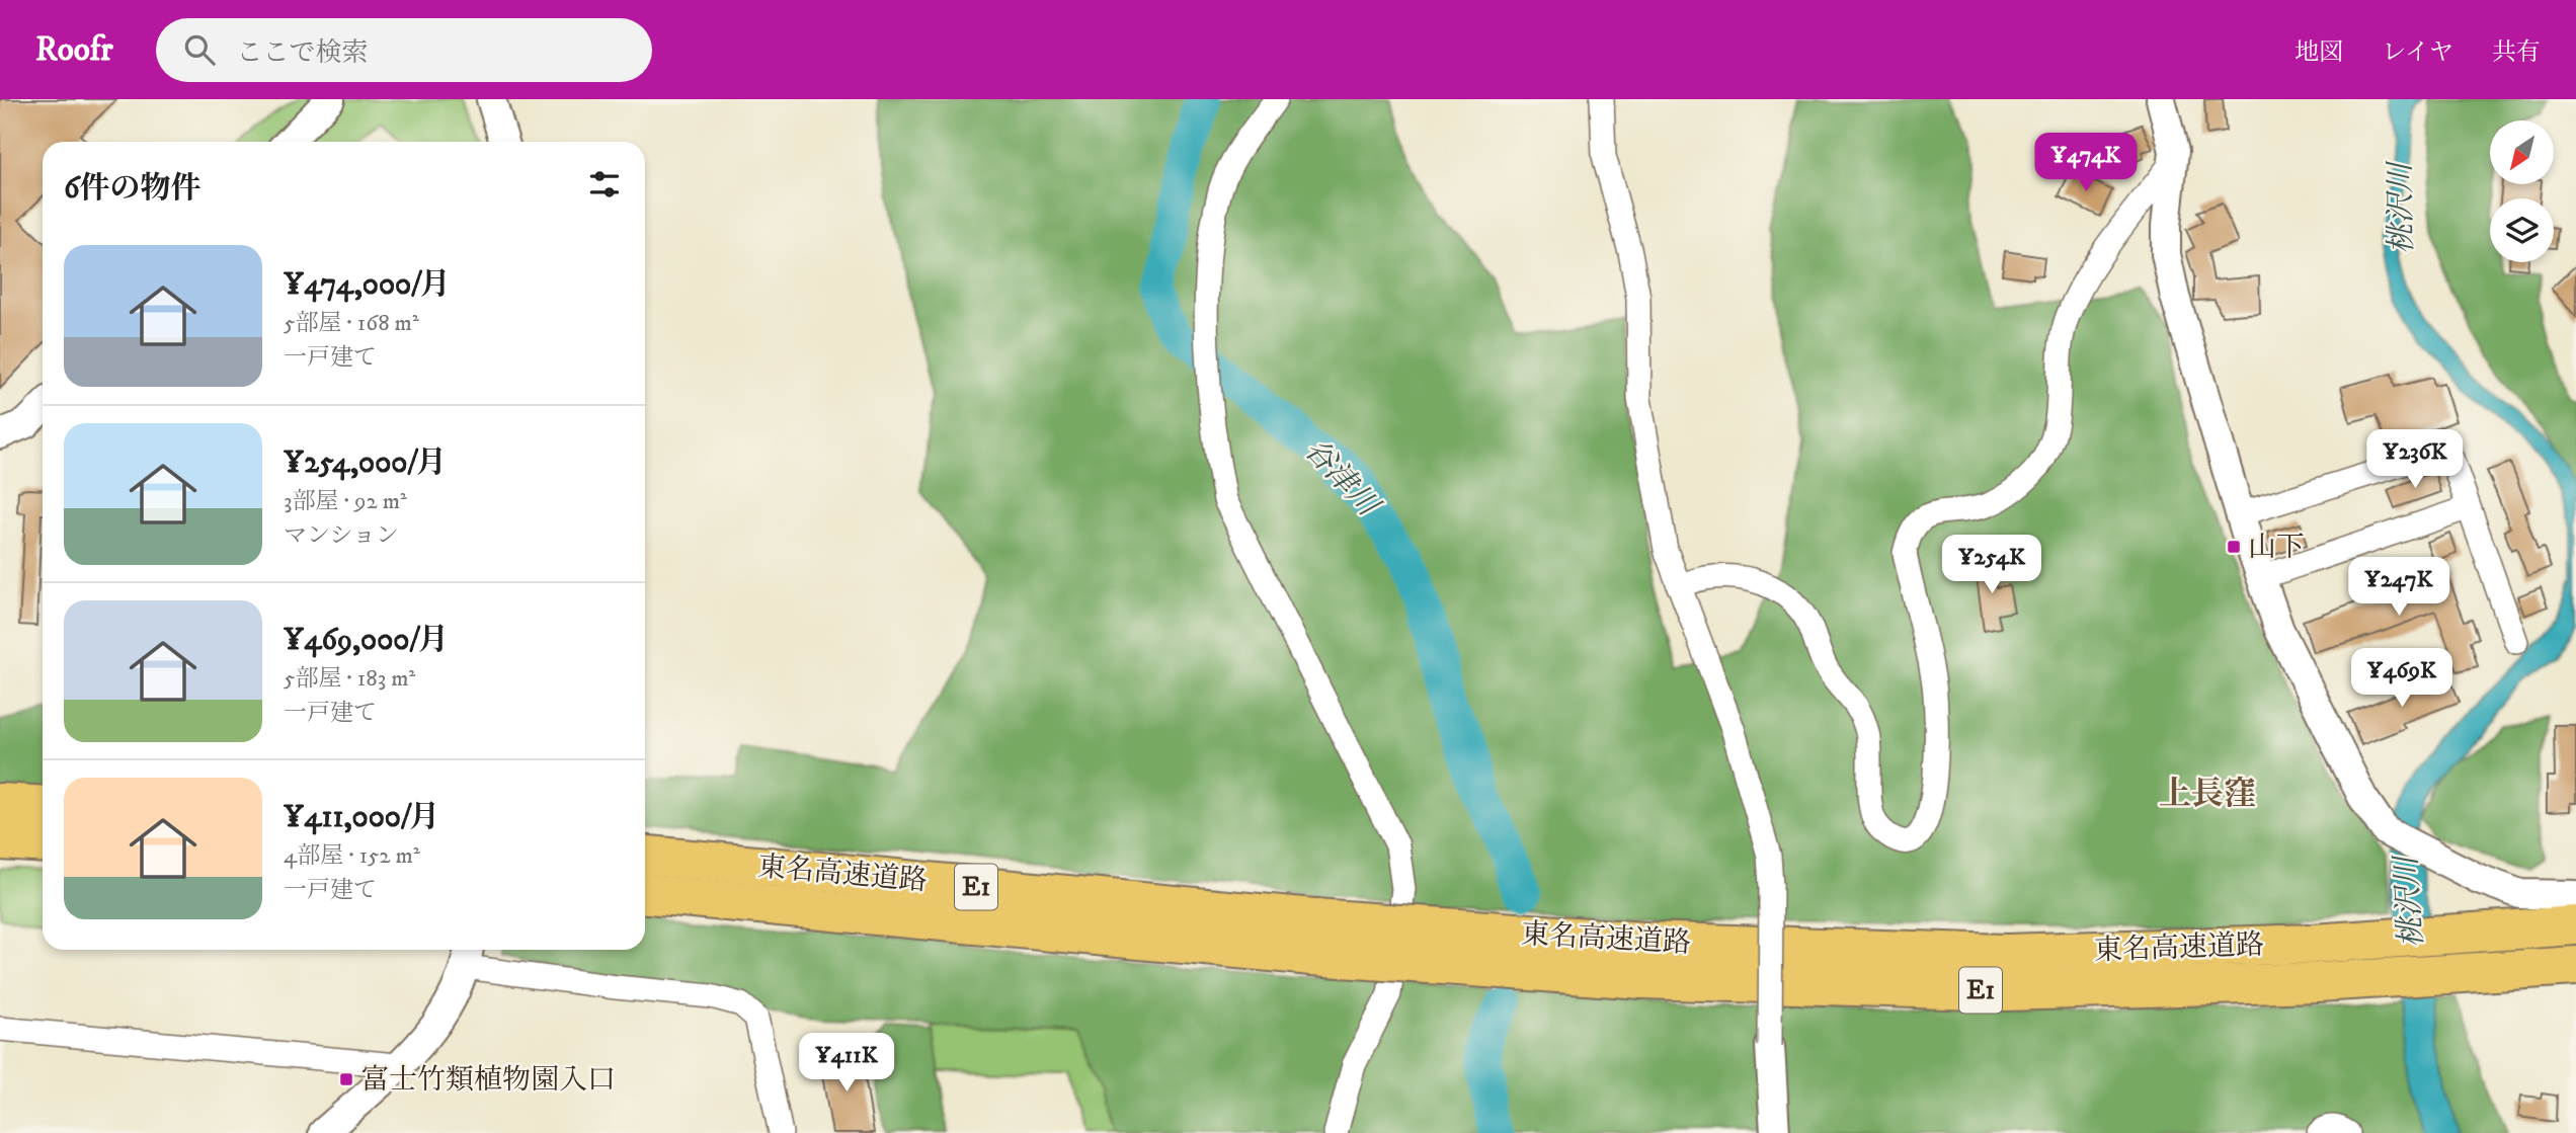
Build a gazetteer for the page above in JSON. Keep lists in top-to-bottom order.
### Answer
{
  "streets": {
    "highway": ["東名高速道路", "E1"]
  },
  "districts": ["上長窪"],
  "water": ["桃沢川", "谷津川"],
  "places": {
    "transit": ["山下", "富士竹類植物園入口"]
  },
  "north": "bottom left",
  "page": {
    "header": "Roofr",
    "search": "ここで検索",
    "nav": ["地図", "レイヤ", "共有"],
    "price": [
      "¥474K",
      "¥236K",
      "¥254K",
      "¥247K",
      "¥469K",
      "¥411K"
    ],
    "heading": "6件の物件",
    "list": [
      {
        "name": "¥474,000/月",
        "note": "5部屋 · 168 m² · 一戸建て"
      },
      {
        "name": "¥254,000/月",
        "note": "3部屋 · 92 m² · マンション"
      },
      {
        "name": "¥469,000/月",
        "note": "5部屋 · 183 m² · 一戸建て"
      },
      {
        "name": "¥411,000/月",
        "note": "4部屋 · 152 m² · 一戸建て"
      }
    ]
  }
}
